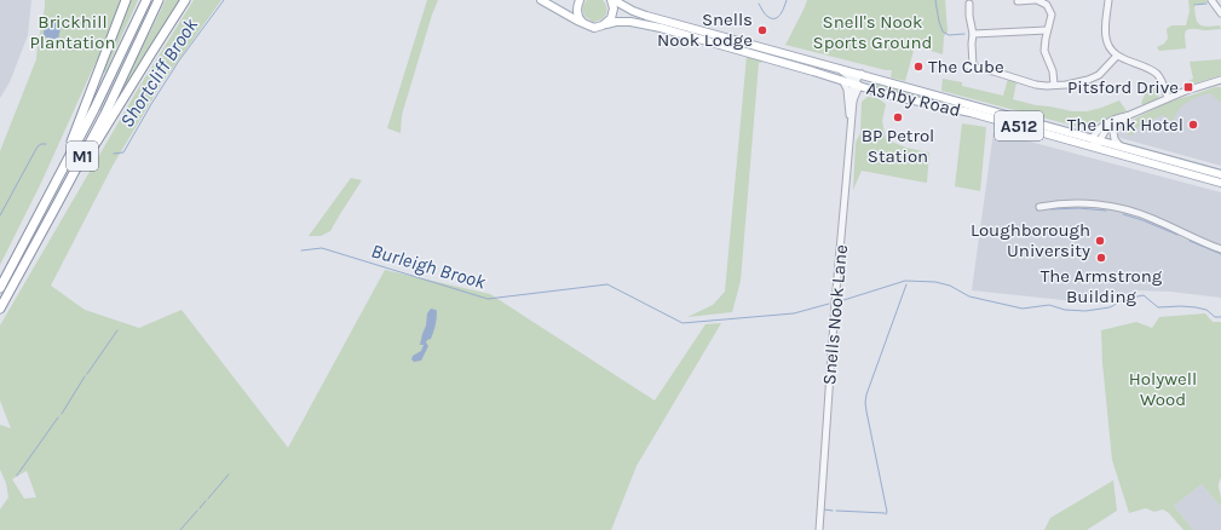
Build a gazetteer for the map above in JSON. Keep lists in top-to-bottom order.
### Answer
{
  "streets": {
    "highway": ["M1"],
    "main road": ["Ashby Road", "A512"],
    "street": ["Snells Nook Lane"]
  },
  "crossings": [
    ["Ashby Road", "Snells Nook Lane"]
  ],
  "water": ["Shortcliff Brook", "Burleigh Brook"],
  "parks": ["Brickhill Plantation", "Snell's Nook Sports Ground", "Holywell Wood"],
  "places": {
    "other": [
      "Snells Nook Lodge",
      "The Cube",
      "BP Petrol Station",
      "The Link Hotel",
      "Loughborough University",
      "The Armstrong Building"
    ],
    "transit": ["Pitsford Drive"]
  }
}
